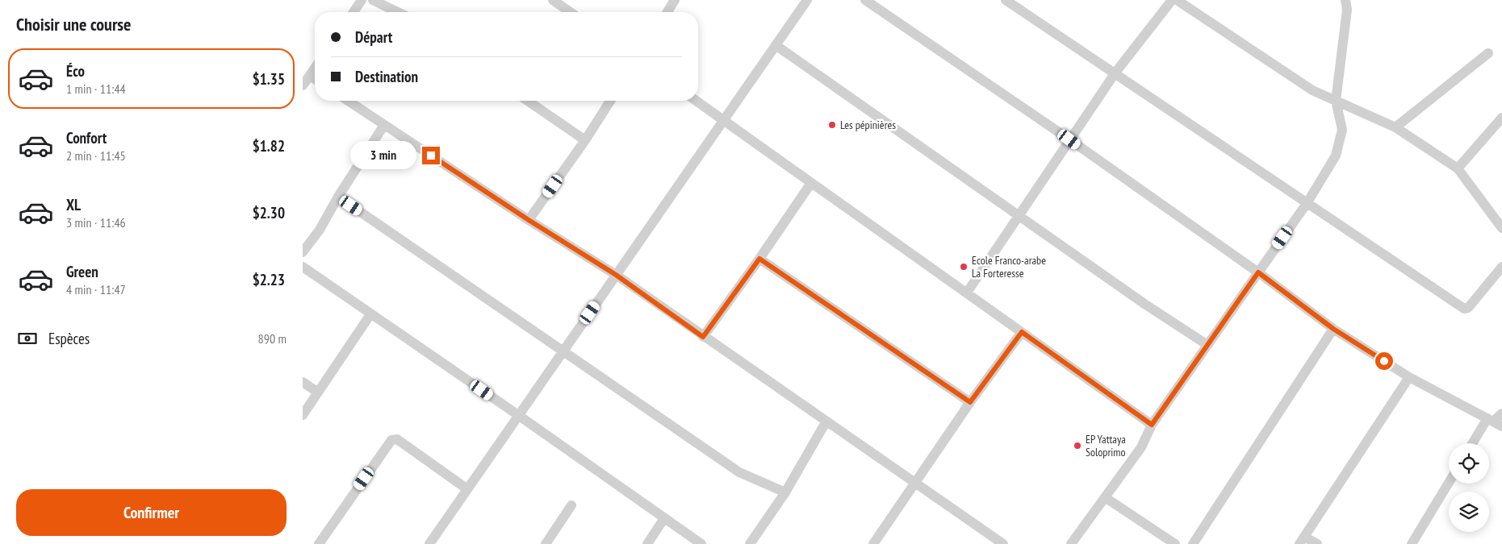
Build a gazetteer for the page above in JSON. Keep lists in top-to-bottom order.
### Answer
{
  "places": ["Les pépinières", "Ecole Franco-arabe La Forteresse", "EP Yattaya Soloprimo"],
  "page": {
    "heading": "Choisir une course",
    "banner": ["Départ", "Destination"],
    "list": [
      {
        "name": "Éco",
        "note": "1 min · 11:44",
        "value": "$1.35"
      },
      {
        "name": "Confort",
        "note": "2 min · 11:45",
        "value": "$1.82"
      },
      {
        "name": "XL",
        "note": "3 min · 11:46",
        "value": "$2.30"
      },
      {
        "name": "Green",
        "note": "4 min · 11:47",
        "value": "$2.23"
      }
    ],
    "bubble": "3 min",
    "pay": ["Espèces", "890 m"],
    "buttons": "Confirmer"
  }
}
